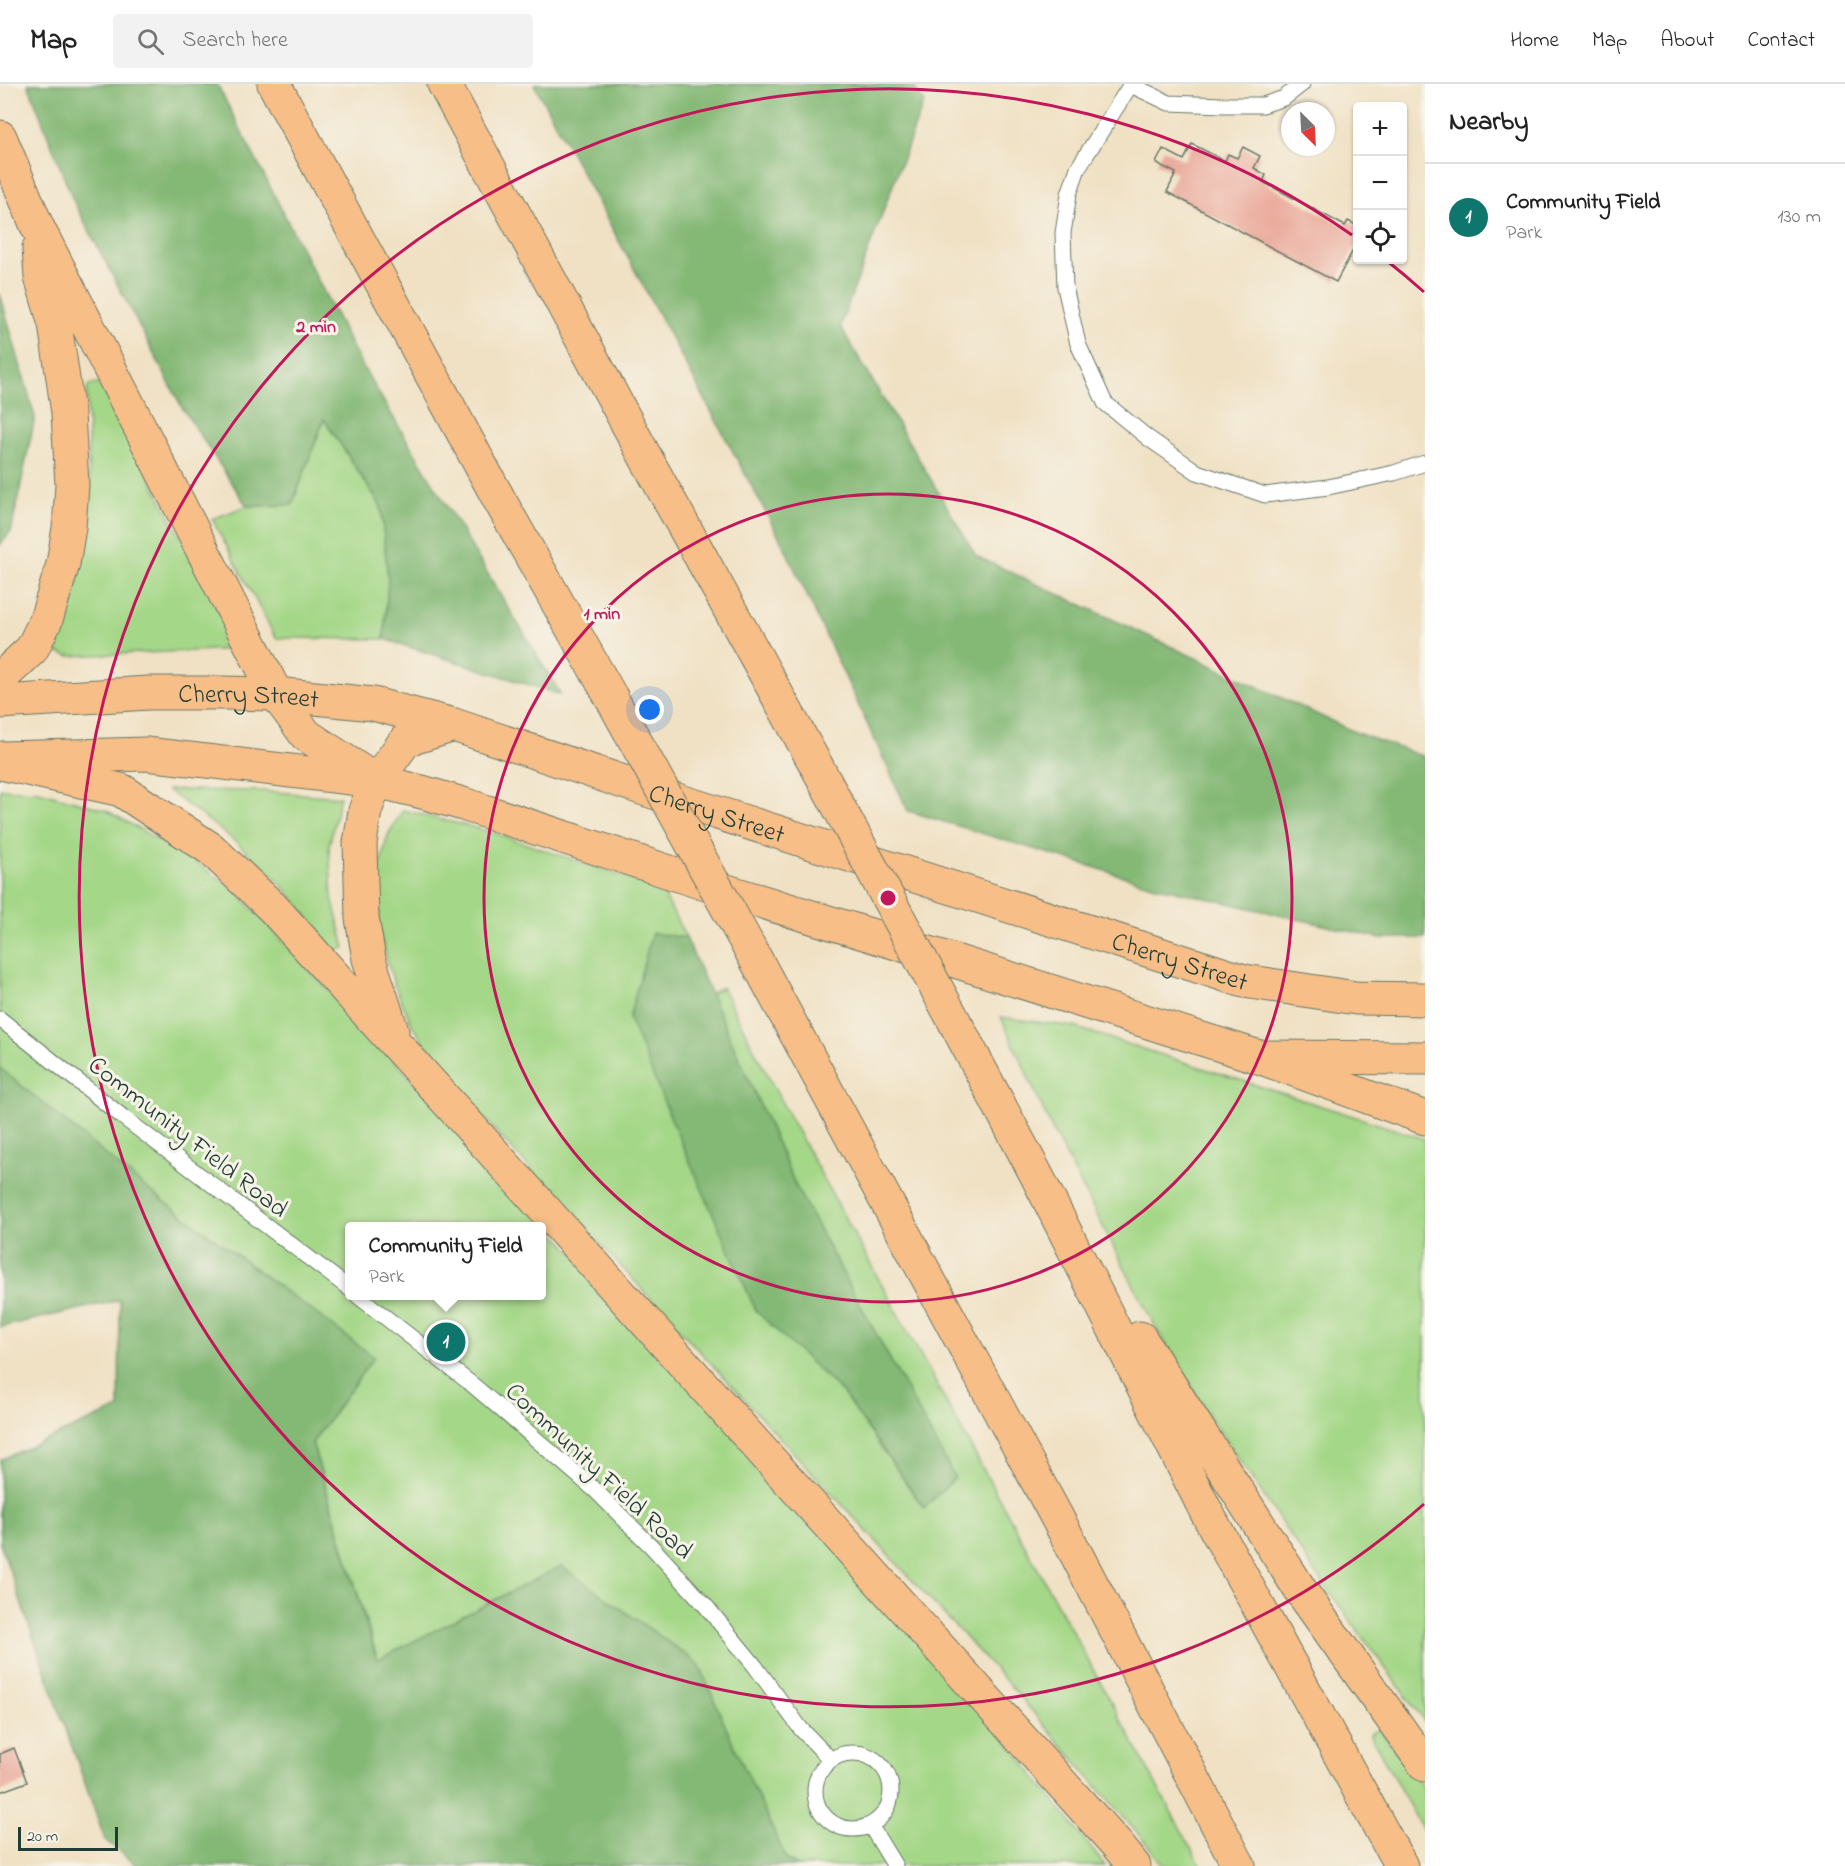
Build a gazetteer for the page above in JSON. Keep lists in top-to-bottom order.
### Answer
{
  "streets": {
    "main road": ["Cherry Street"],
    "lane": ["Community Field Road"]
  },
  "scale_bar": "20 m",
  "north": "bottom right",
  "page": {
    "header": "Map",
    "search": "Search here",
    "nav": [
      "Home",
      "Map",
      "About",
      "Contact"
    ],
    "heading": "Nearby",
    "map_buttons": ["+", "−"],
    "list": [
      {
        "mark": "1",
        "name": "Community Field",
        "note": "Park",
        "value": "130 m"
      }
    ],
    "popup": ["Community Field", "Park"],
    "pins": "1",
    "scale": "20 m"
  },
  "rings": ["2 min", "1 min"]
}
